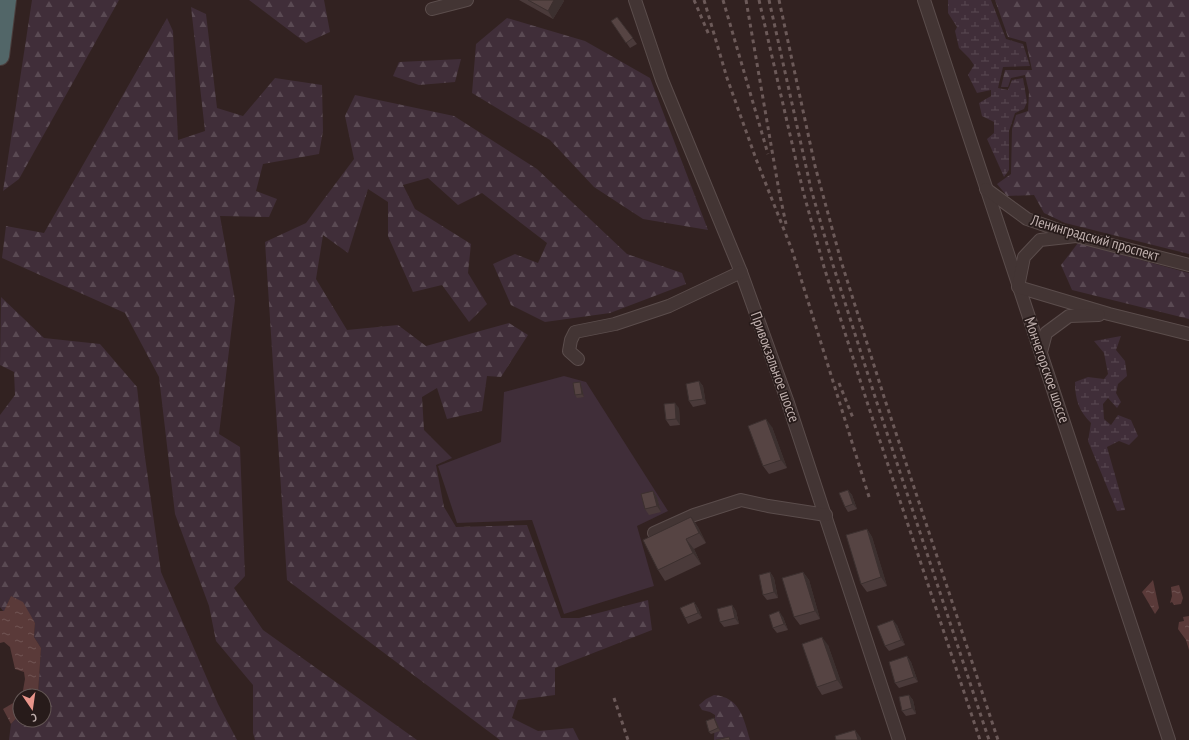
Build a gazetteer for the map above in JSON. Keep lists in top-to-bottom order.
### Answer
{
  "streets": {
    "street": ["Ленинградский проспект", "Привокзальное шоссе", "Мончегорское шоссе"]
  },
  "crossings": [
    ["Ленинградский проспект", "Мончегорское шоссе"]
  ],
  "north": "bottom"
}
